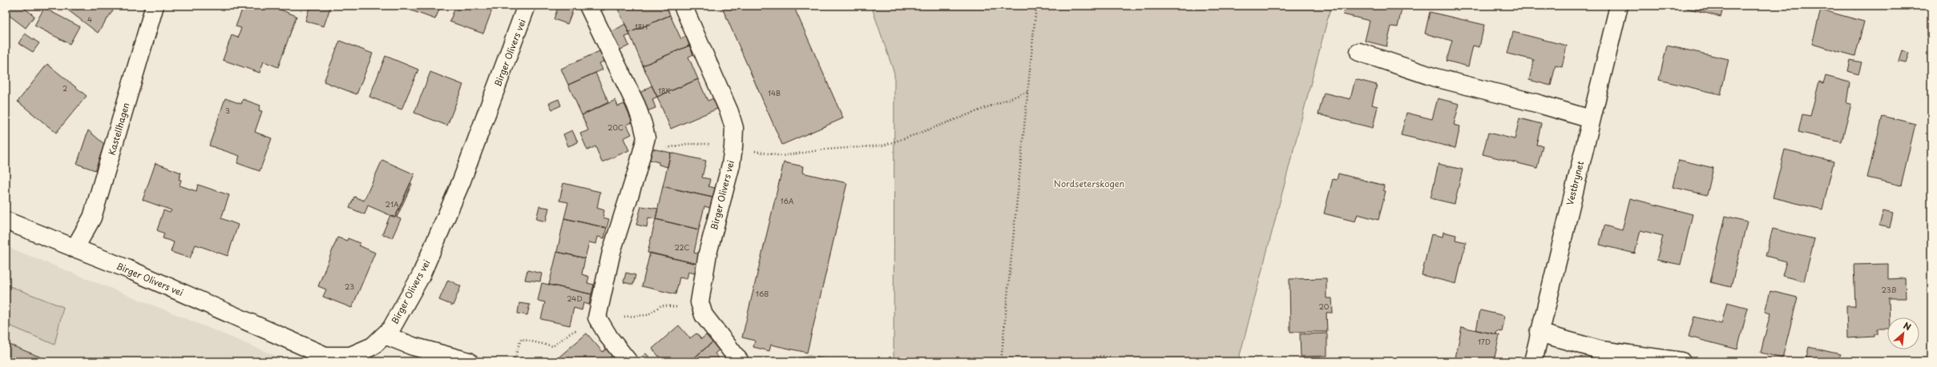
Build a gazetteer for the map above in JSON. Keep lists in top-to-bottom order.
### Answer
{
  "streets": {
    "street": ["Birger Olivers vei", "Kastellhagen", "Vestbrynet"]
  },
  "crossings": [
    ["Birger Olivers vei", "Kastellhagen"]
  ],
  "parks": ["Nordseterskogen"],
  "house_numbers": [
    "4",
    "18H",
    "2",
    "18K",
    "14B",
    "3",
    "20C",
    "16A",
    "21A",
    "22C",
    "23",
    "23B",
    "16B",
    "24D",
    "20",
    "17D"
  ],
  "north": "top right"
}
